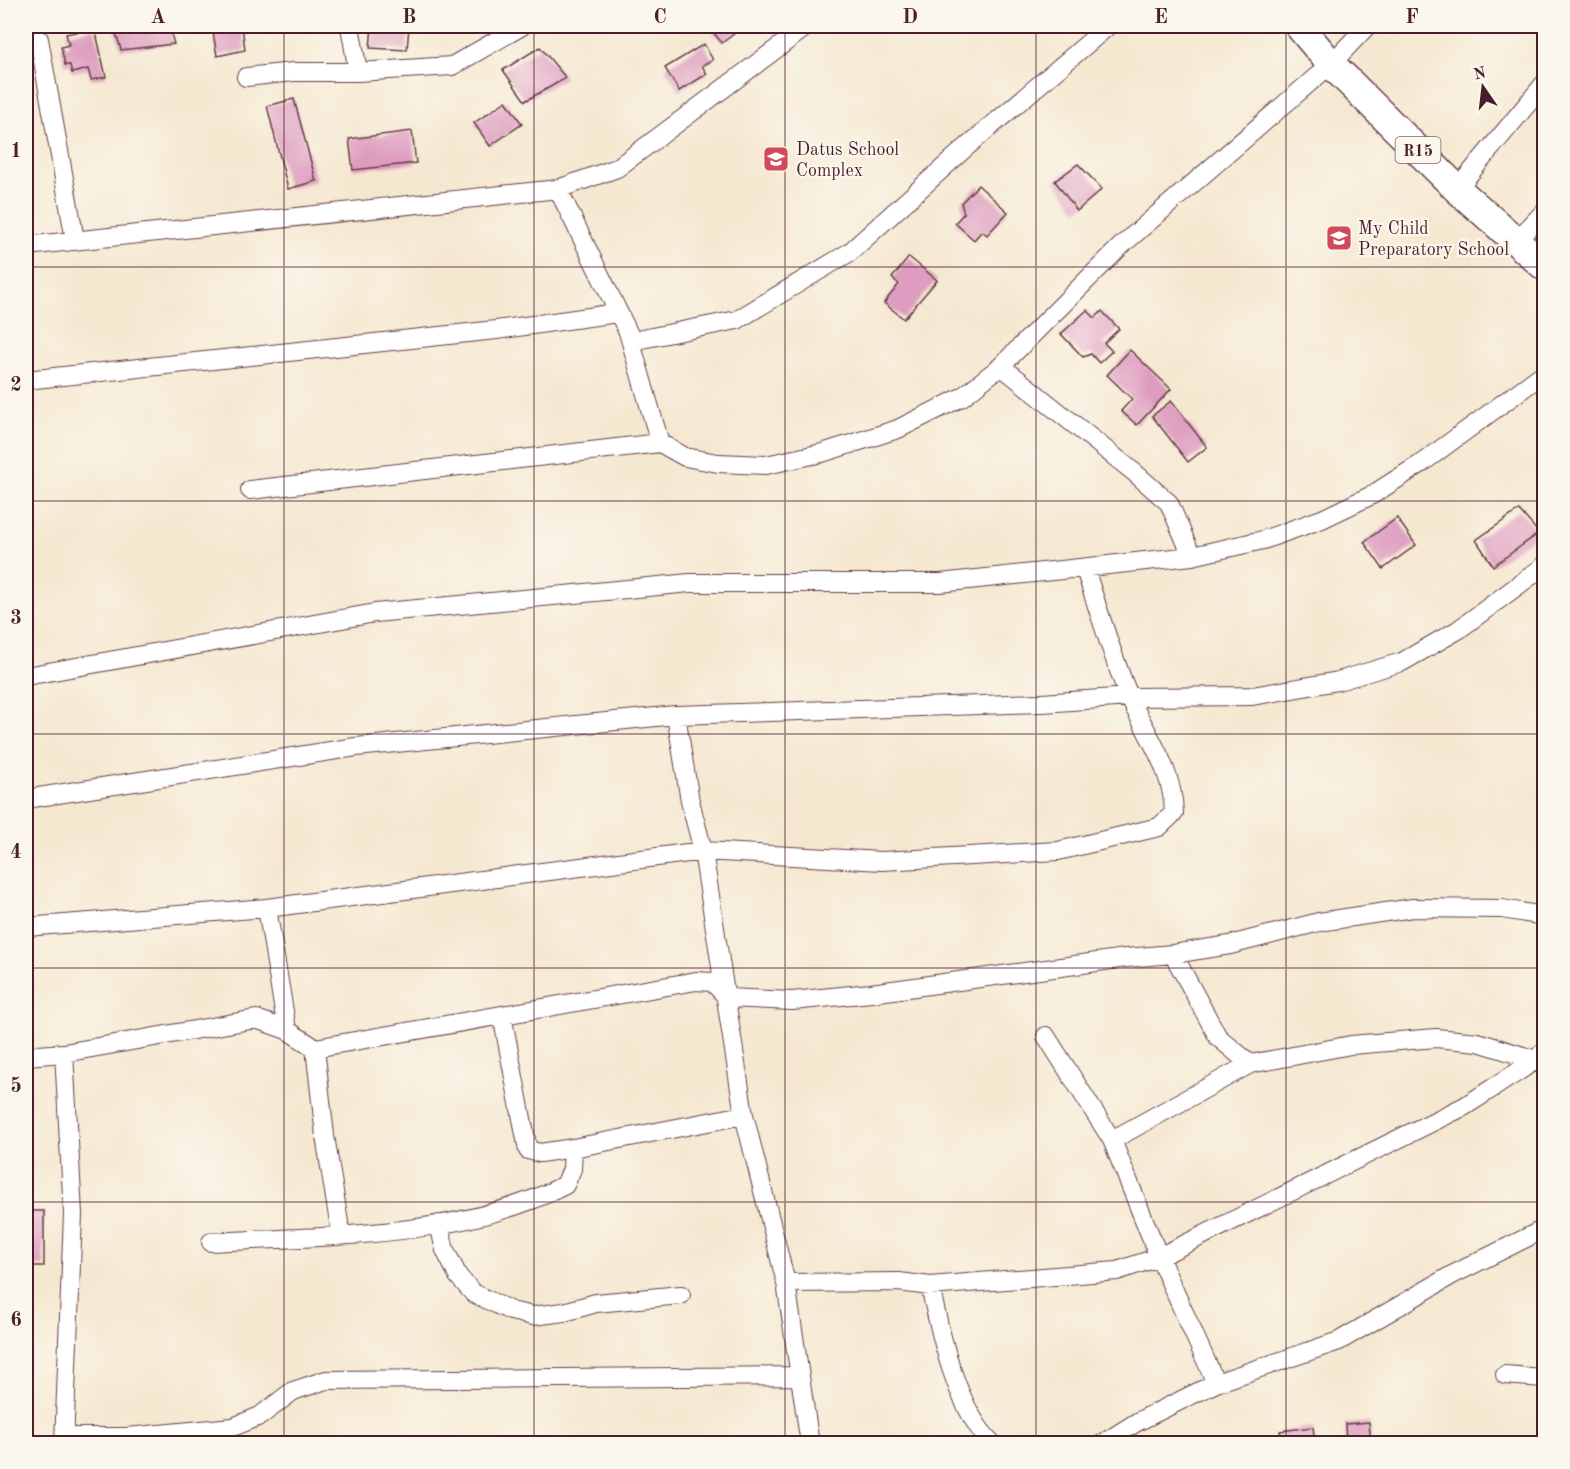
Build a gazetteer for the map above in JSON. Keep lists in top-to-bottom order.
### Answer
{
  "streets": {
    "main road": ["R15"]
  },
  "places": {
    "school or university": ["Datus School Complex", "My Child Preparatory School"]
  },
  "north": "top",
  "grid": {
    "columns": [
      "A",
      "B",
      "C",
      "D",
      "E",
      "F"
    ],
    "rows": [
      "1",
      "2",
      "3",
      "4",
      "5",
      "6"
    ]
  }
}
